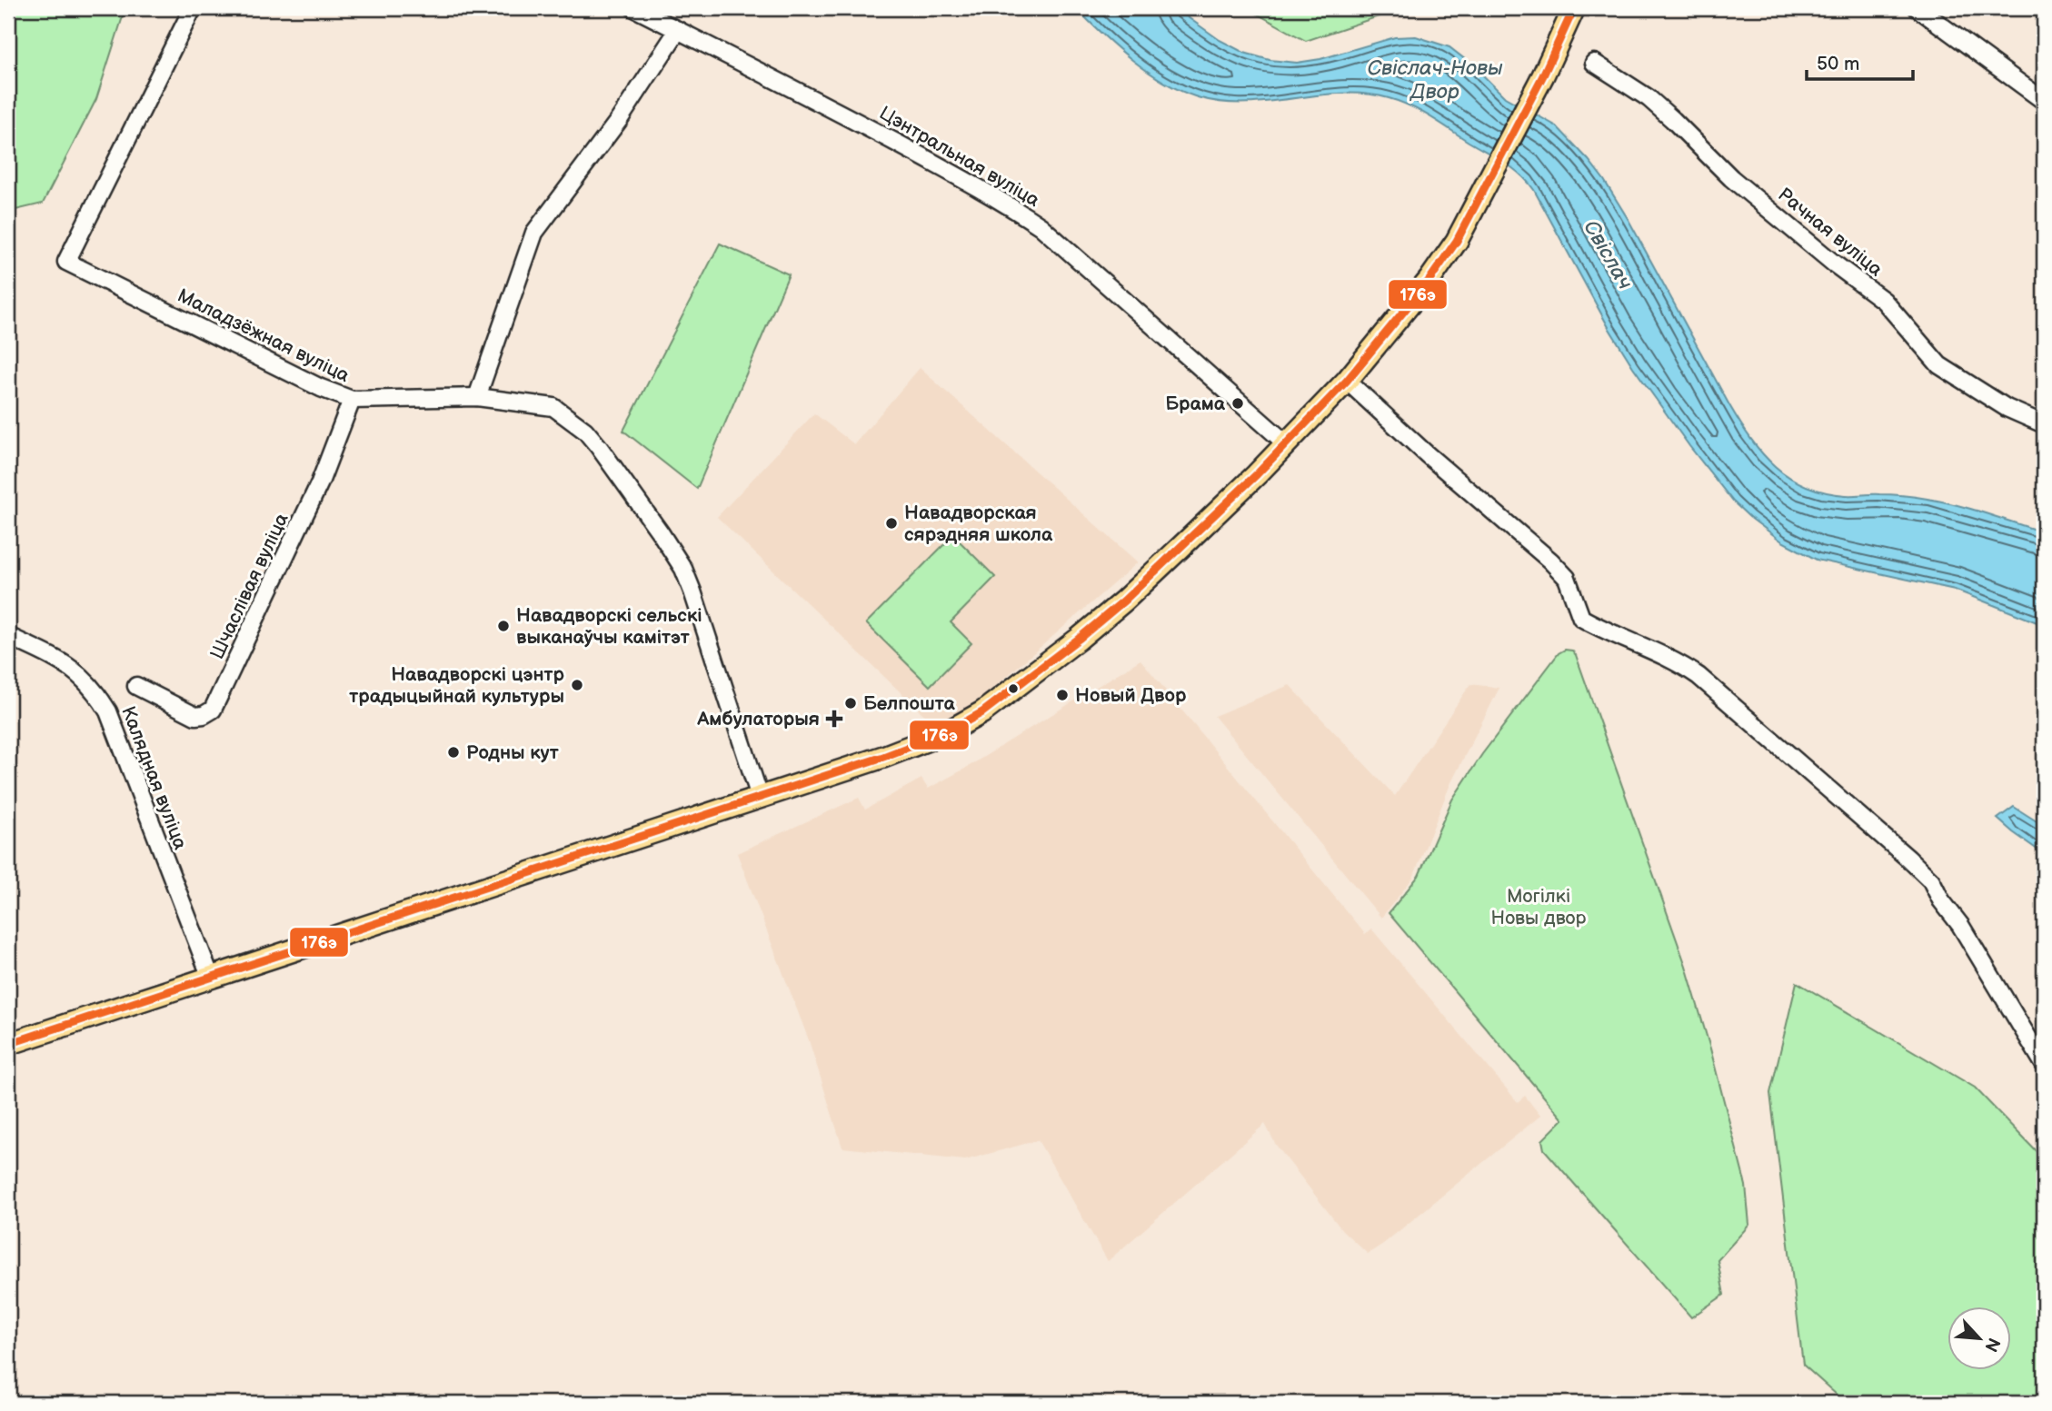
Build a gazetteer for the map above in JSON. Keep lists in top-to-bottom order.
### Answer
{
  "streets": {
    "street": [
      "Цэнтральная вуліца",
      "Рачная вуліца",
      "Маладзёжная вуліца",
      "Шчаслівая вуліца",
      "Калядная вуліца"
    ]
  },
  "crossings": [
    ["Маладзёжная вуліца", "Шчаслівая вуліца"]
  ],
  "water": ["Свіслач-Новы Двор", "Свіслач"],
  "parks": ["Могілкі Новы двор"],
  "places": {
    "other": [
      "Брама",
      "Навадворская сярэдняя школа",
      "Навадворскі сельскі выканаўчы камітэт",
      "Навадворскі цэнтр традыцыйнай культуры",
      "Новый Двор",
      "Белпошта",
      "Родны кут"
    ],
    "health": ["Амбулаторыя"]
  },
  "lines": ["transit line 176э"],
  "scale_bar": "50 m",
  "north": "bottom right"
}
